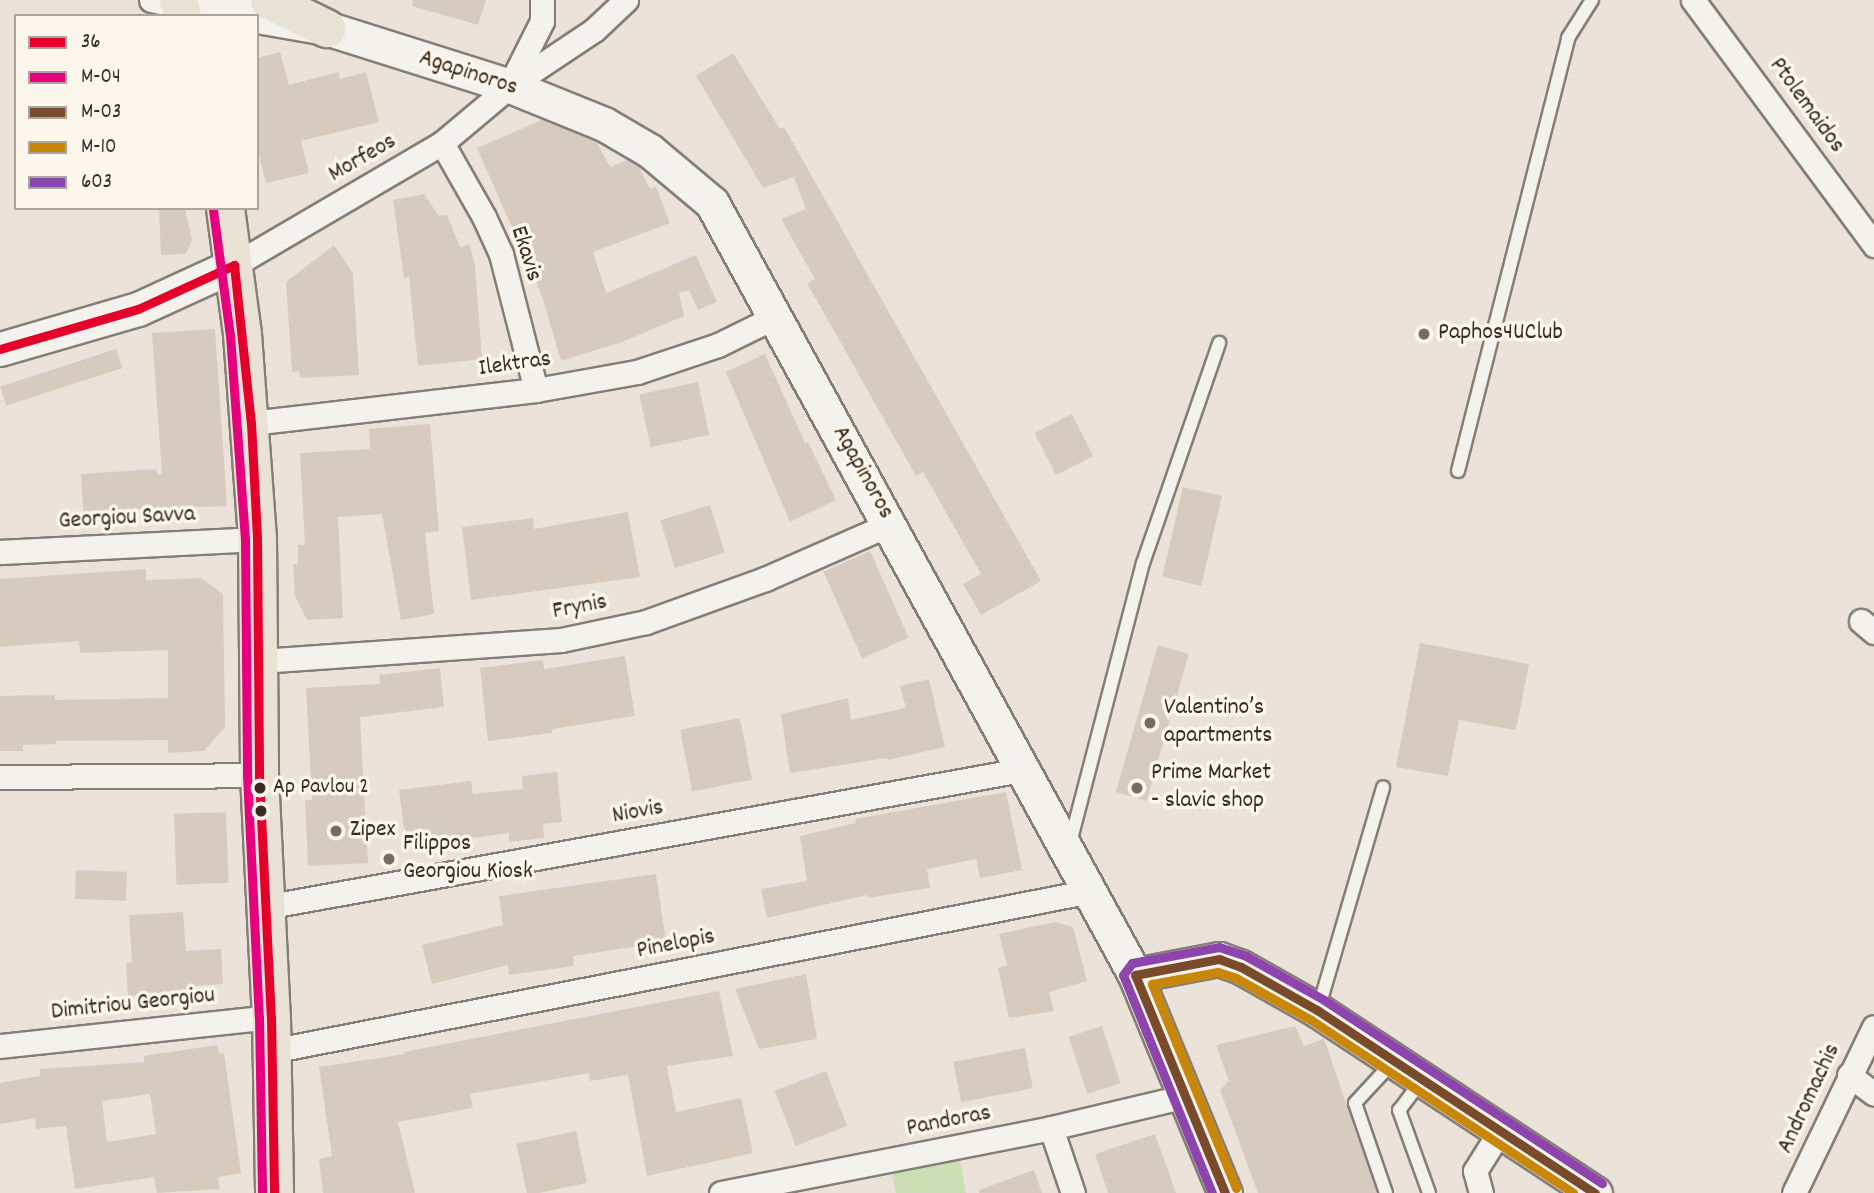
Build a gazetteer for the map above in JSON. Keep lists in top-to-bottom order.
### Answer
{
  "streets": {
    "main road": ["Agapinoros"],
    "street": [
      "Ptolemaidos",
      "Morfeos",
      "Ekavis",
      "Ilektras",
      "Georgiou Savva",
      "Frynis",
      "Niovis",
      "Pinelopis",
      "Dimitriou Georgiou",
      "Andromachis",
      "Pandoras"
    ]
  },
  "crossings": [
    ["Agapinoros", "Morfeos"],
    ["Agapinoros", "Ilektras"],
    ["Agapinoros", "Frynis"],
    ["Agapinoros", "Niovis"],
    ["Agapinoros", "Pinelopis"],
    ["Agapinoros", "Pandoras"],
    ["Morfeos", "Ekavis"],
    ["Ekavis", "Ilektras"],
    ["Pinelopis", "Dimitriou Georgiou"]
  ],
  "places": [
    "Paphos4UClub",
    "Valentino’s apartments",
    "Ap Pavlou 2",
    "Prime Market - slavic shop",
    "Zipex",
    "Filippos Georgiou Kiosk"
  ],
  "lines": [
    "transit line M-04",
    "transit line 36",
    "transit line 603",
    "transit line M-03",
    "transit line M-10"
  ],
  "legend": [
    "36",
    "M-04",
    "M-03",
    "M-10",
    "603"
  ]
}
